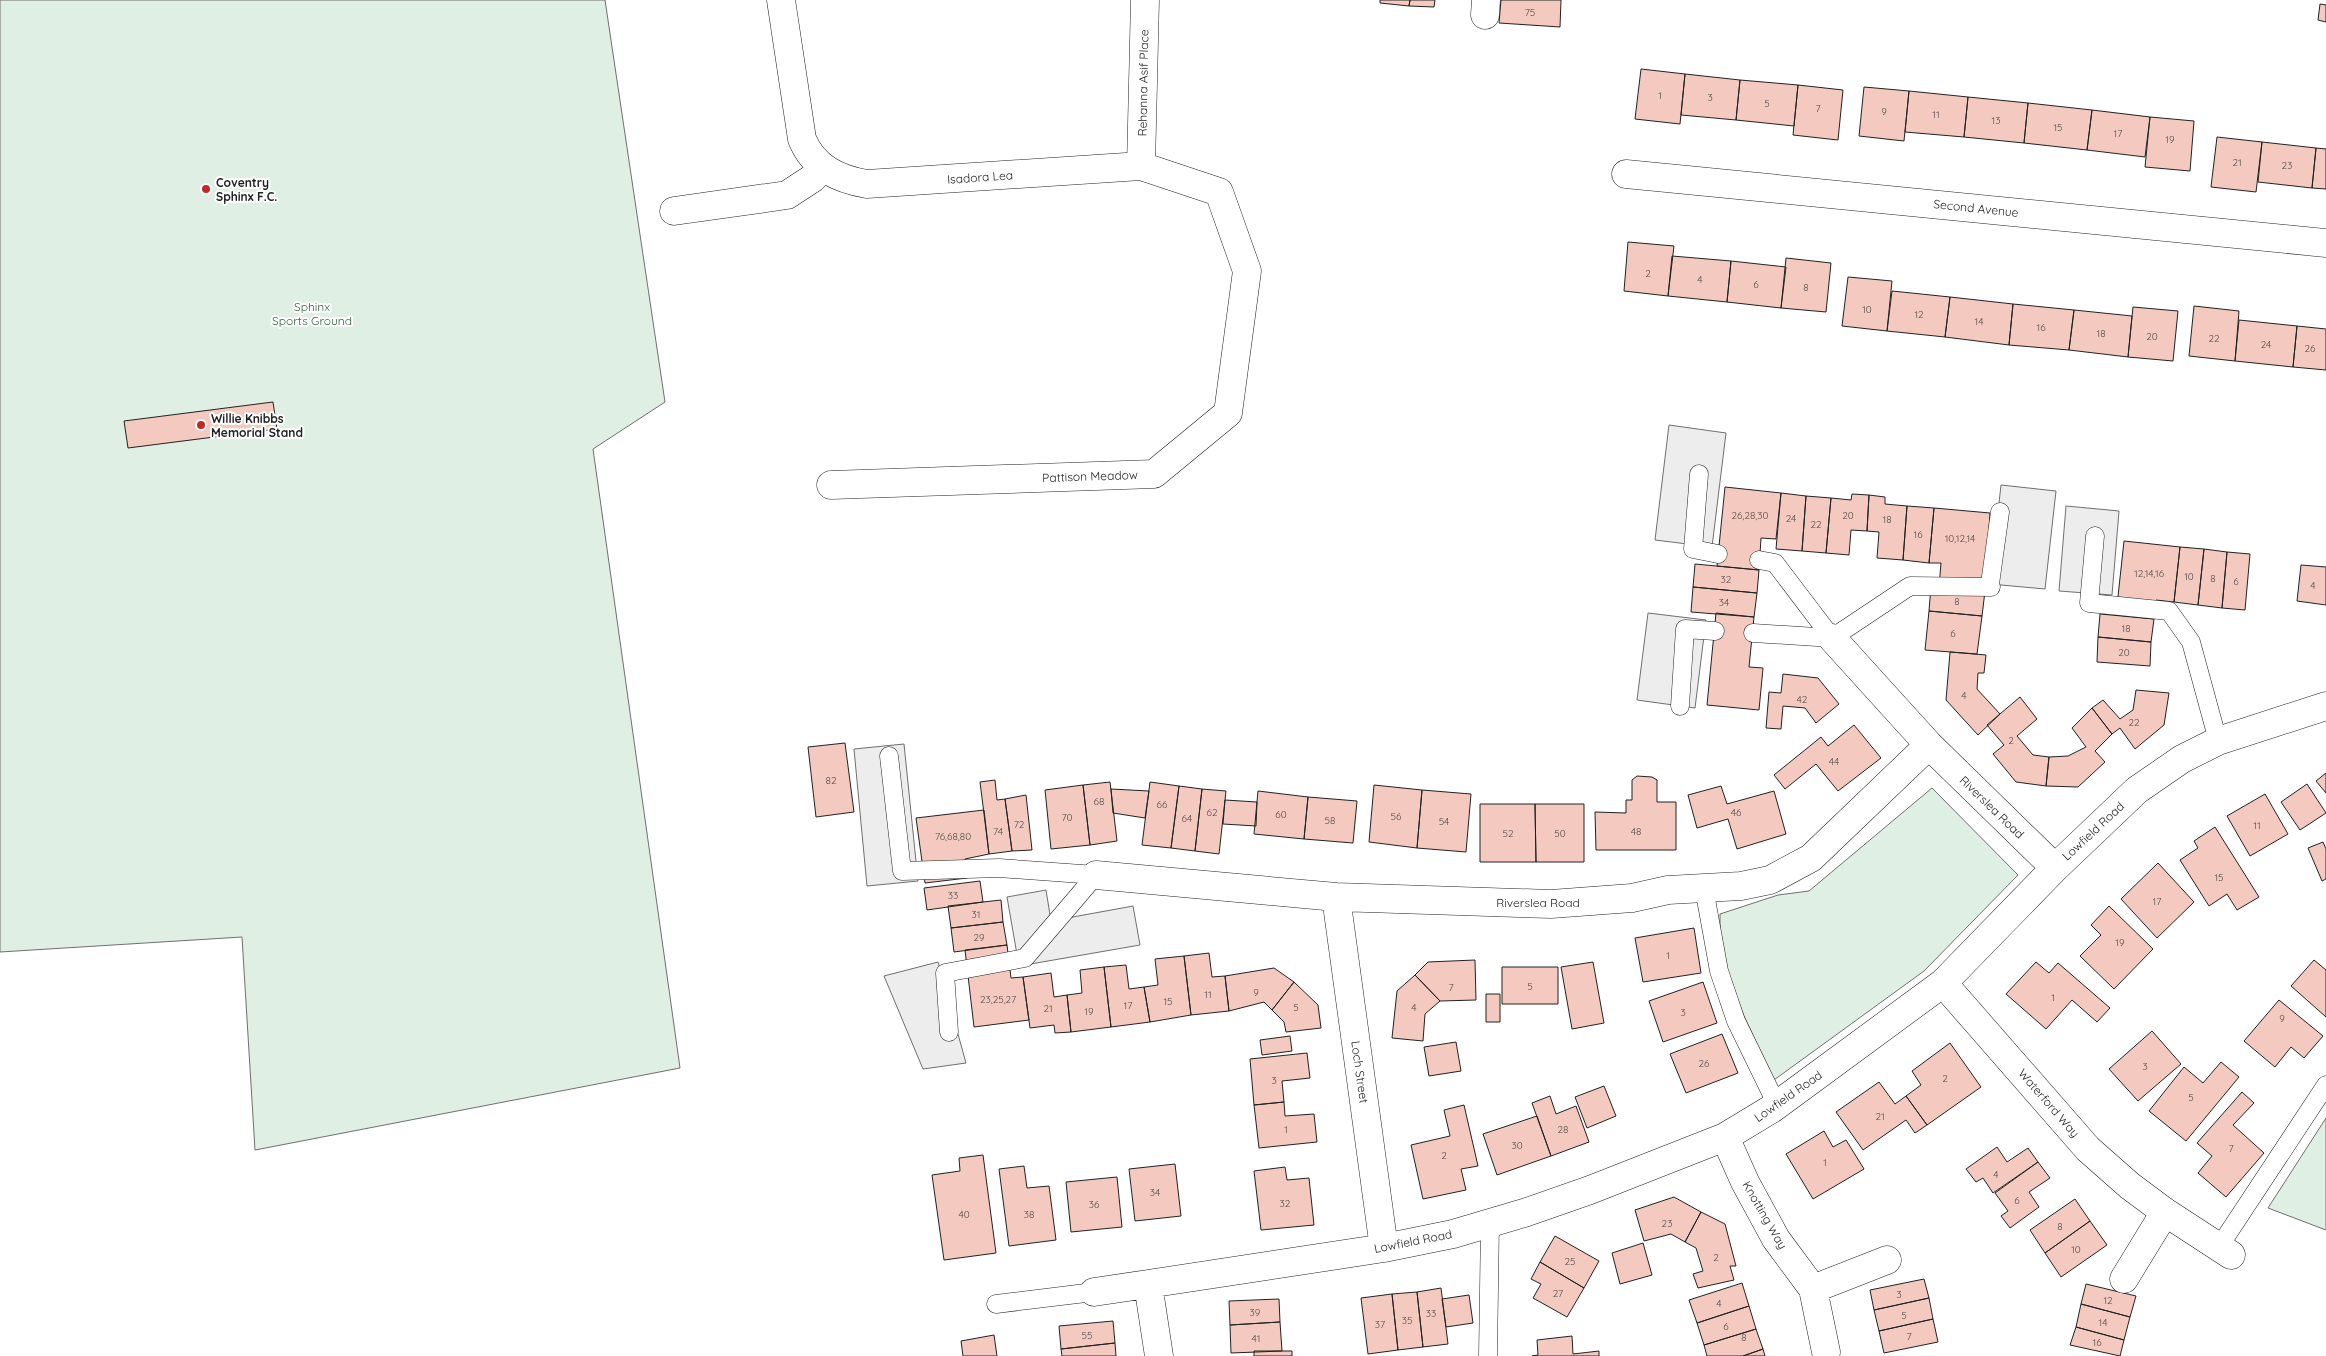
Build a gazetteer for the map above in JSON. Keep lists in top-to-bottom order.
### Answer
{
  "streets": {
    "street": [
      "Rehanna Asif Place",
      "Isadora Lea",
      "Second Avenue",
      "Pattison Meadow",
      "Riverslea Road",
      "Lowfield Road",
      "Loch Street",
      "Waterford Way",
      "Knotting Way"
    ]
  },
  "crossings": [
    ["Rehanna Asif Place", "Isadora Lea"],
    ["Rehanna Asif Place", "Pattison Meadow"],
    ["Isadora Lea", "Pattison Meadow"],
    ["Riverslea Road", "Lowfield Road"],
    ["Riverslea Road", "Loch Street"],
    ["Lowfield Road", "Loch Street"],
    ["Lowfield Road", "Waterford Way"],
    ["Lowfield Road", "Knotting Way"]
  ],
  "parks": ["Sphinx Sports Ground"],
  "places": ["Coventry Sphinx F.C.", "Willie Knibbs Memorial Stand"],
  "house_numbers": [
    "75",
    "1",
    "3",
    "5",
    "7",
    "9",
    "11",
    "13",
    "15",
    "17",
    "19",
    "21",
    "23",
    "2",
    "4",
    "6",
    "8",
    "10",
    "12",
    "14",
    "16",
    "18",
    "20",
    "22",
    "24",
    "26",
    "26,28,30",
    "20",
    "24",
    "18",
    "22",
    "16",
    "10,12,14",
    "12,14,16",
    "10",
    "8",
    "32",
    "6",
    "4",
    "8",
    "34",
    "18",
    "6",
    "20",
    "4",
    "42",
    "22",
    "2",
    "44",
    "82",
    "68",
    "66",
    "62",
    "46",
    "60",
    "56",
    "70",
    "64",
    "58",
    "54",
    "72",
    "11",
    "74",
    "48",
    "52",
    "50",
    "76,68,80",
    "15",
    "33",
    "17",
    "31",
    "29",
    "19",
    "1",
    "5",
    "7",
    "9",
    "11",
    "1",
    "23,25,27",
    "15",
    "17",
    "5",
    "4",
    "21",
    "19",
    "3",
    "9",
    "26",
    "3",
    "2",
    "3",
    "5",
    "21",
    "1",
    "28",
    "30",
    "7",
    "2",
    "1",
    "4",
    "34",
    "6",
    "32",
    "36",
    "40",
    "38",
    "23",
    "8",
    "10",
    "2",
    "25",
    "27",
    "3",
    "12",
    "4",
    "39",
    "33",
    "5",
    "35",
    "14",
    "37",
    "6",
    "55",
    "7",
    "8",
    "41",
    "16"
  ]
}
